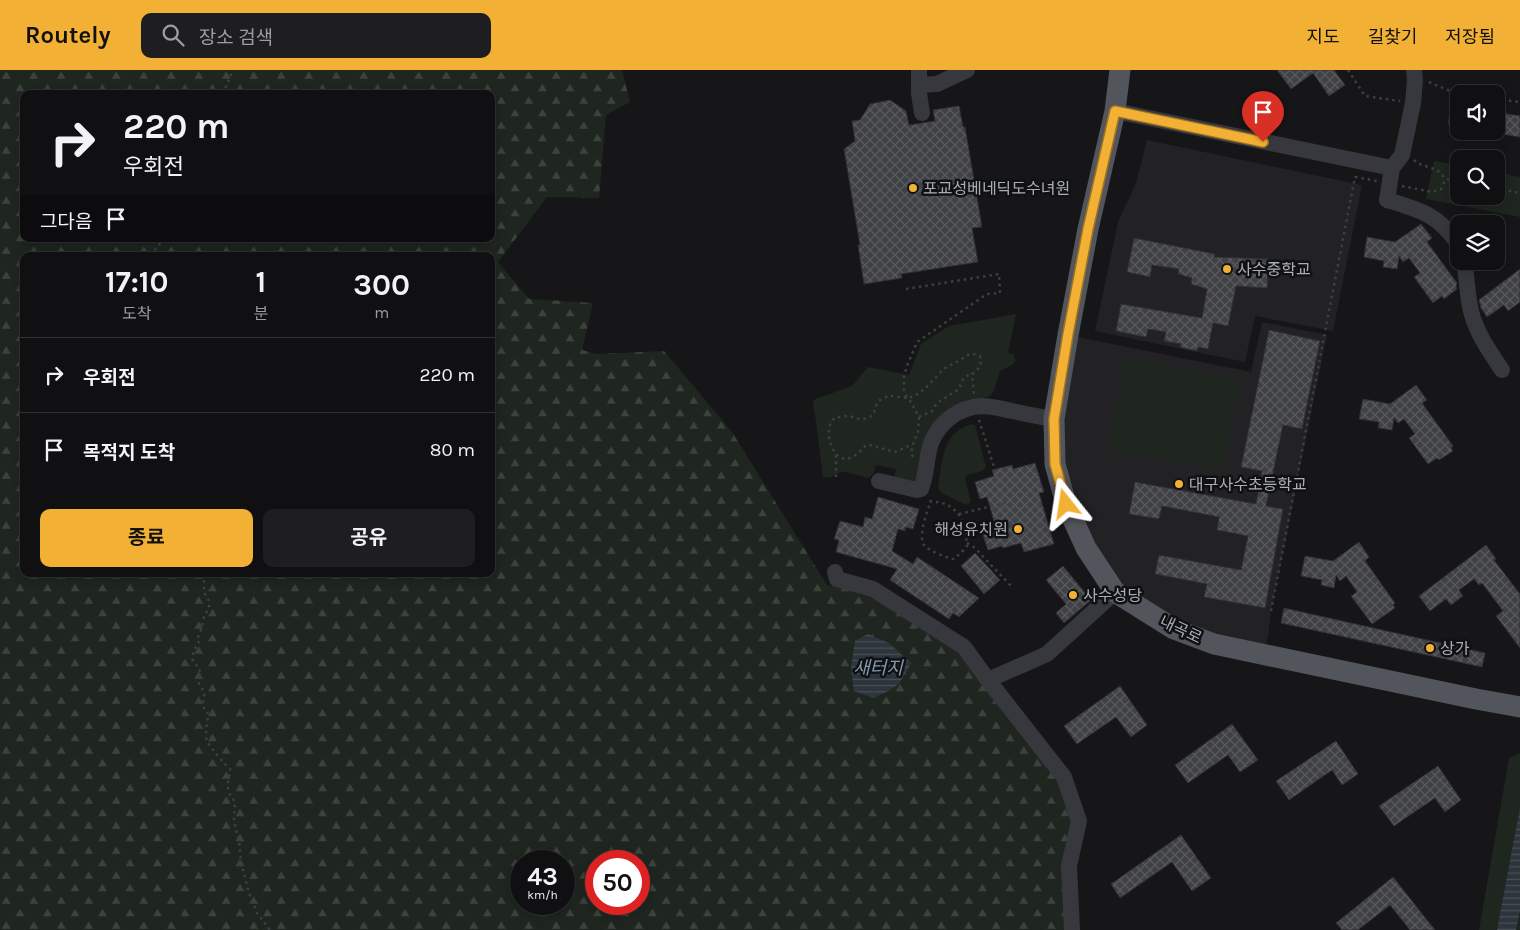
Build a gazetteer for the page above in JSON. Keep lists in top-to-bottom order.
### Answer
{
  "streets": {
    "main road": ["내곡로"]
  },
  "water": ["새터지"],
  "places": [
    "포교성베네딕도수녀원",
    "사수중학교",
    "대구사수초등학교",
    "해성유치원",
    "사수성당",
    "상가"
  ],
  "page": {
    "header": "Routely",
    "search": "장소 검색",
    "nav": ["지도", "길찾기", "저장됨"],
    "turn": ["220 m", "우회전"],
    "then": "그다음",
    "eta": [
      "17:10",
      "도착",
      "1",
      "분",
      "300",
      "m"
    ],
    "list": [
      {
        "name": "우회전",
        "value": "220 m"
      },
      {
        "name": "목적지 도착",
        "value": "80 m"
      }
    ],
    "buttons": ["종료", "공유"],
    "speed": "43 km/h",
    "limit": "50"
  }
}
